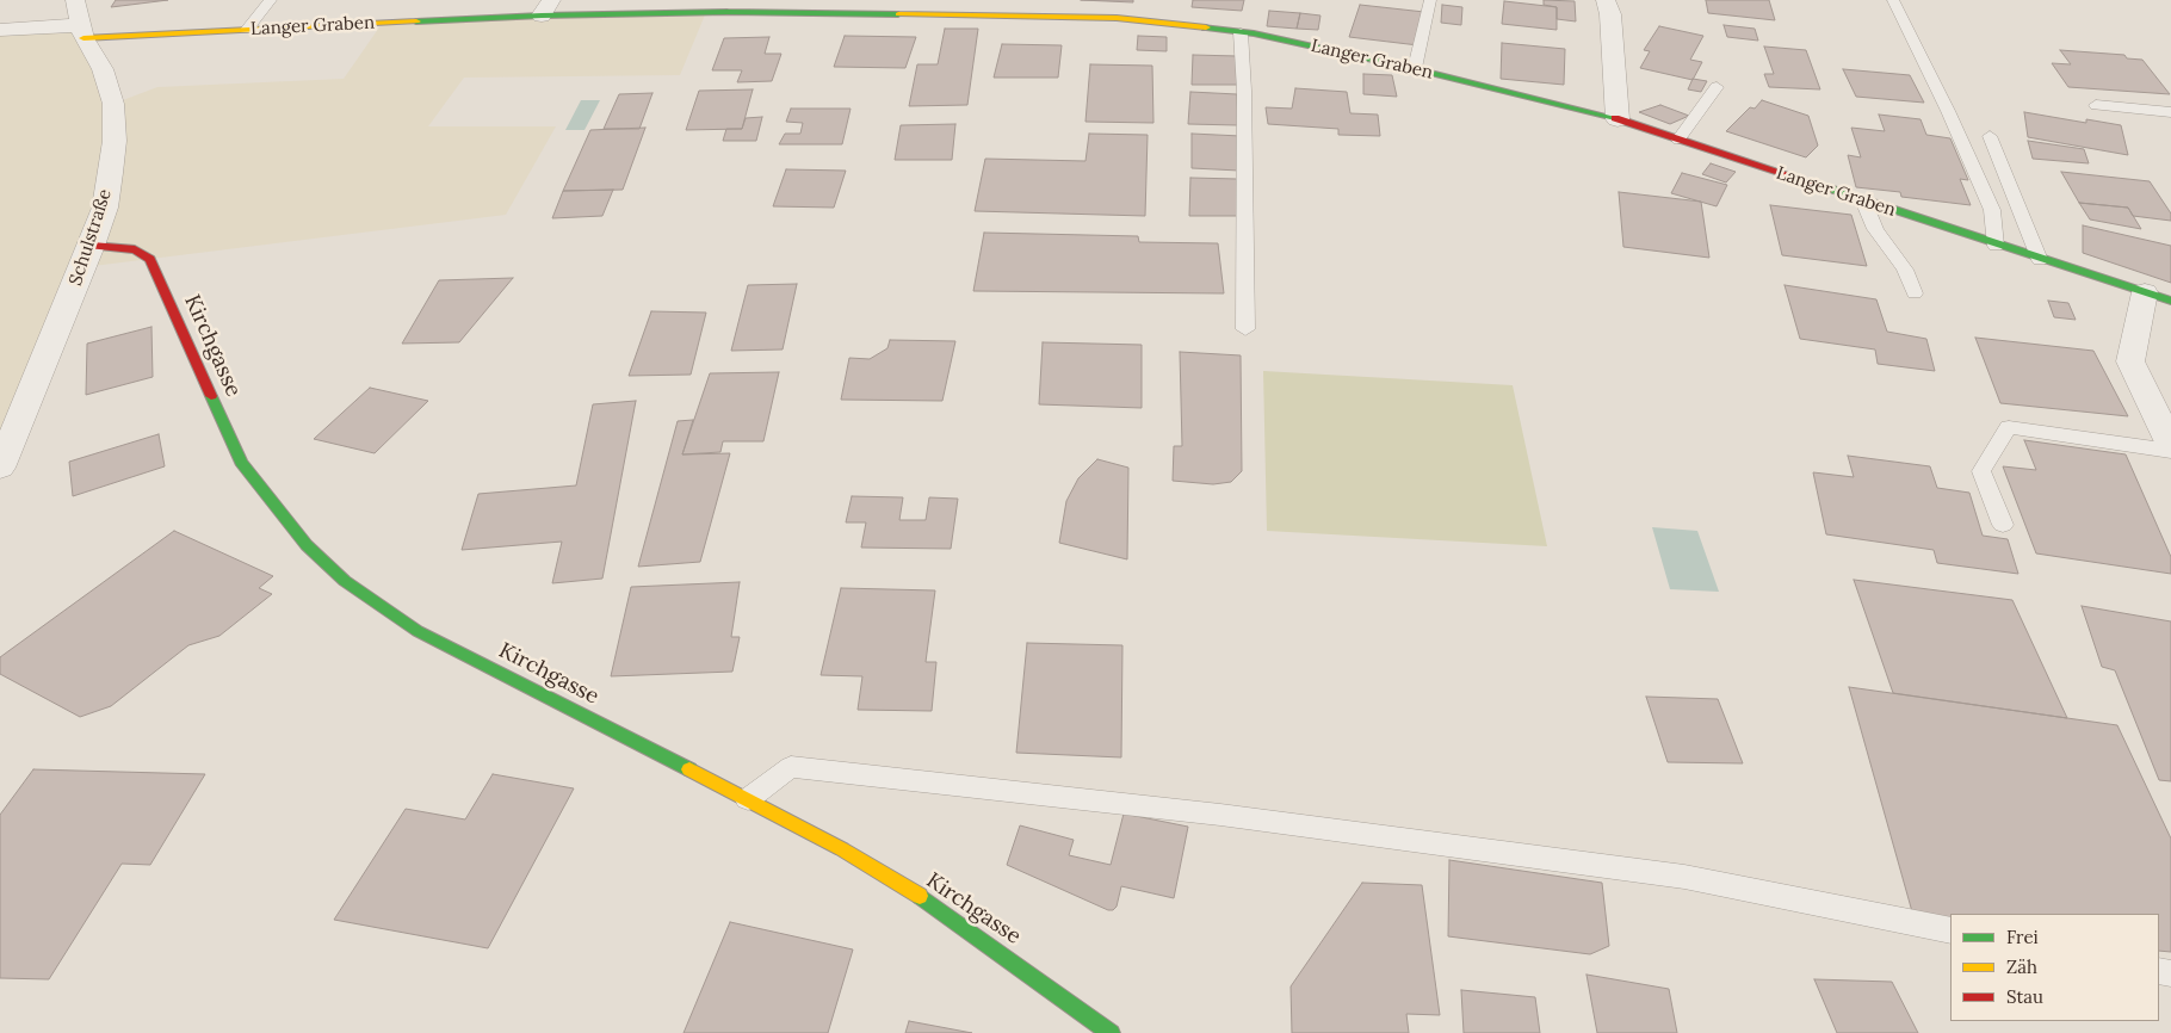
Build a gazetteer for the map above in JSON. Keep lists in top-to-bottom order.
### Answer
{
  "streets": {
    "street": ["Langer Graben", "Schulstraße", "Kirchgasse"]
  },
  "crossings": [
    ["Langer Graben", "Schulstraße"],
    ["Schulstraße", "Kirchgasse"]
  ],
  "legend": ["Frei", "Zäh", "Stau"]
}
